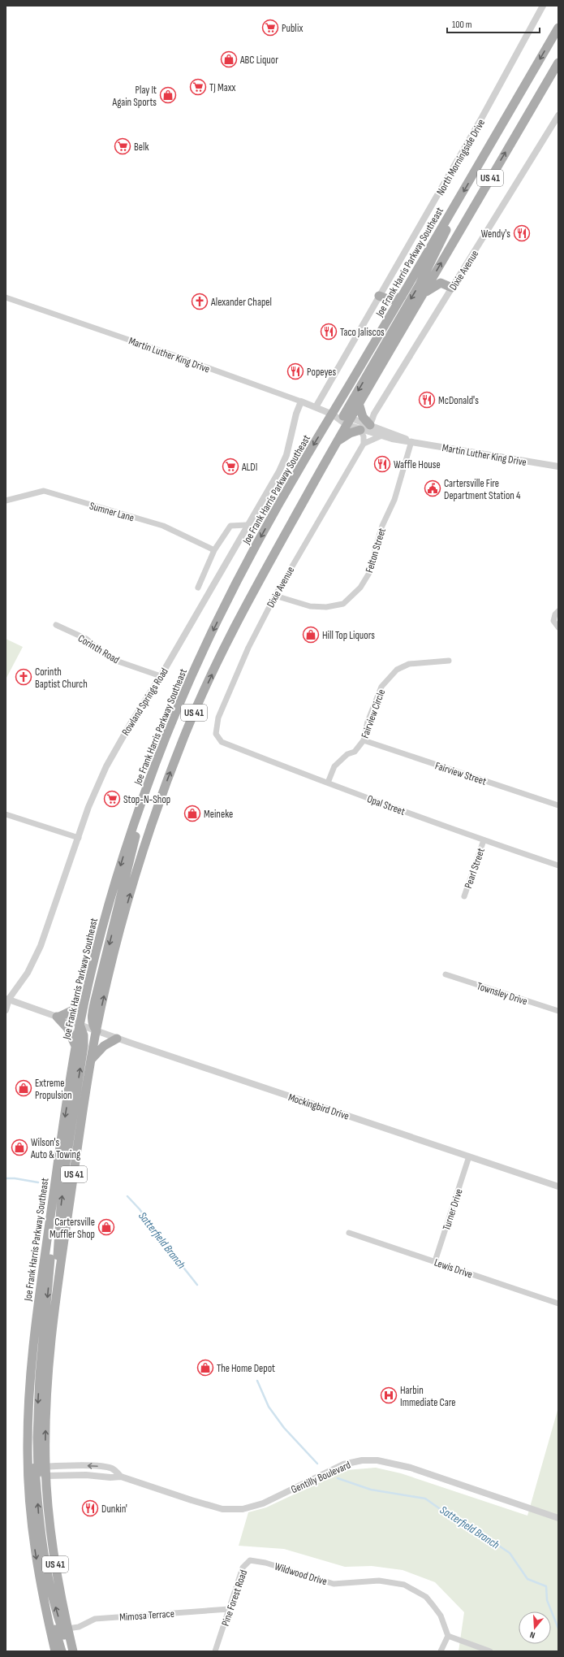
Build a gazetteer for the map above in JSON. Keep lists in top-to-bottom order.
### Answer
{
  "streets": {
    "main road": ["US 41", "Joe Frank Harris Parkway Southeast"],
    "street": [
      "North Morningside Drive",
      "Dixie Avenue",
      "Martin Luther King Drive",
      "Sumner Lane",
      "Felton Street",
      "Corinth Road",
      "Rowland Springs Road",
      "Fairview Circle",
      "Fairview Street",
      "Opal Street",
      "Pearl Street",
      "Townsley Drive",
      "Mockingbird Drive",
      "Turner Drive",
      "Lewis Drive",
      "Gentilly Boulevard",
      "Wildwood Drive",
      "Pine Forest Road",
      "Mimosa Terrace"
    ]
  },
  "crossings": [
    ["North Morningside Drive", "Martin Luther King Drive"],
    ["Joe Frank Harris Parkway Southeast", "Martin Luther King Drive"],
    ["Joe Frank Harris Parkway Southeast", "Mockingbird Drive"],
    ["Joe Frank Harris Parkway Southeast", "Gentilly Boulevard"],
    ["Joe Frank Harris Parkway Southeast", "Mimosa Terrace"],
    ["Dixie Avenue", "Martin Luther King Drive"],
    ["Dixie Avenue", "Felton Street"],
    ["Dixie Avenue", "Opal Street"],
    ["Martin Luther King Drive", "Felton Street"],
    ["Martin Luther King Drive", "Rowland Springs Road"],
    ["Corinth Road", "Rowland Springs Road"],
    ["Rowland Springs Road", "Mockingbird Drive"],
    ["Fairview Circle", "Fairview Street"],
    ["Fairview Circle", "Opal Street"],
    ["Opal Street", "Pearl Street"],
    ["Mockingbird Drive", "Turner Drive"],
    ["Turner Drive", "Lewis Drive"],
    ["Wildwood Drive", "Pine Forest Road"],
    ["Pine Forest Road", "Mimosa Terrace"]
  ],
  "water": ["Satterfield Branch"],
  "places": {
    "supermarket": [
      "Publix",
      "TJ Maxx",
      "Belk",
      "ALDI",
      "Stop-N-Shop"
    ],
    "shop": [
      "ABC Liquor",
      "Play It Again Sports",
      "Hill Top Liquors",
      "Meineke",
      "Extreme Propulsion",
      "Wilson's Auto & Towing",
      "Cartersville Muffler Shop",
      "The Home Depot"
    ],
    "restaurant": [
      "Wendy's",
      "Taco Jaliscos",
      "Popeyes",
      "McDonald's",
      "Waffle House",
      "Dunkin'"
    ],
    "church": ["Alexander Chapel", "Corinth Baptist Church"],
    "public building": ["Cartersville Fire Department Station 4"],
    "hospital": ["Harbin Immediate Care"]
  },
  "scale_bar": "100 m",
  "north": "bottom"
}
